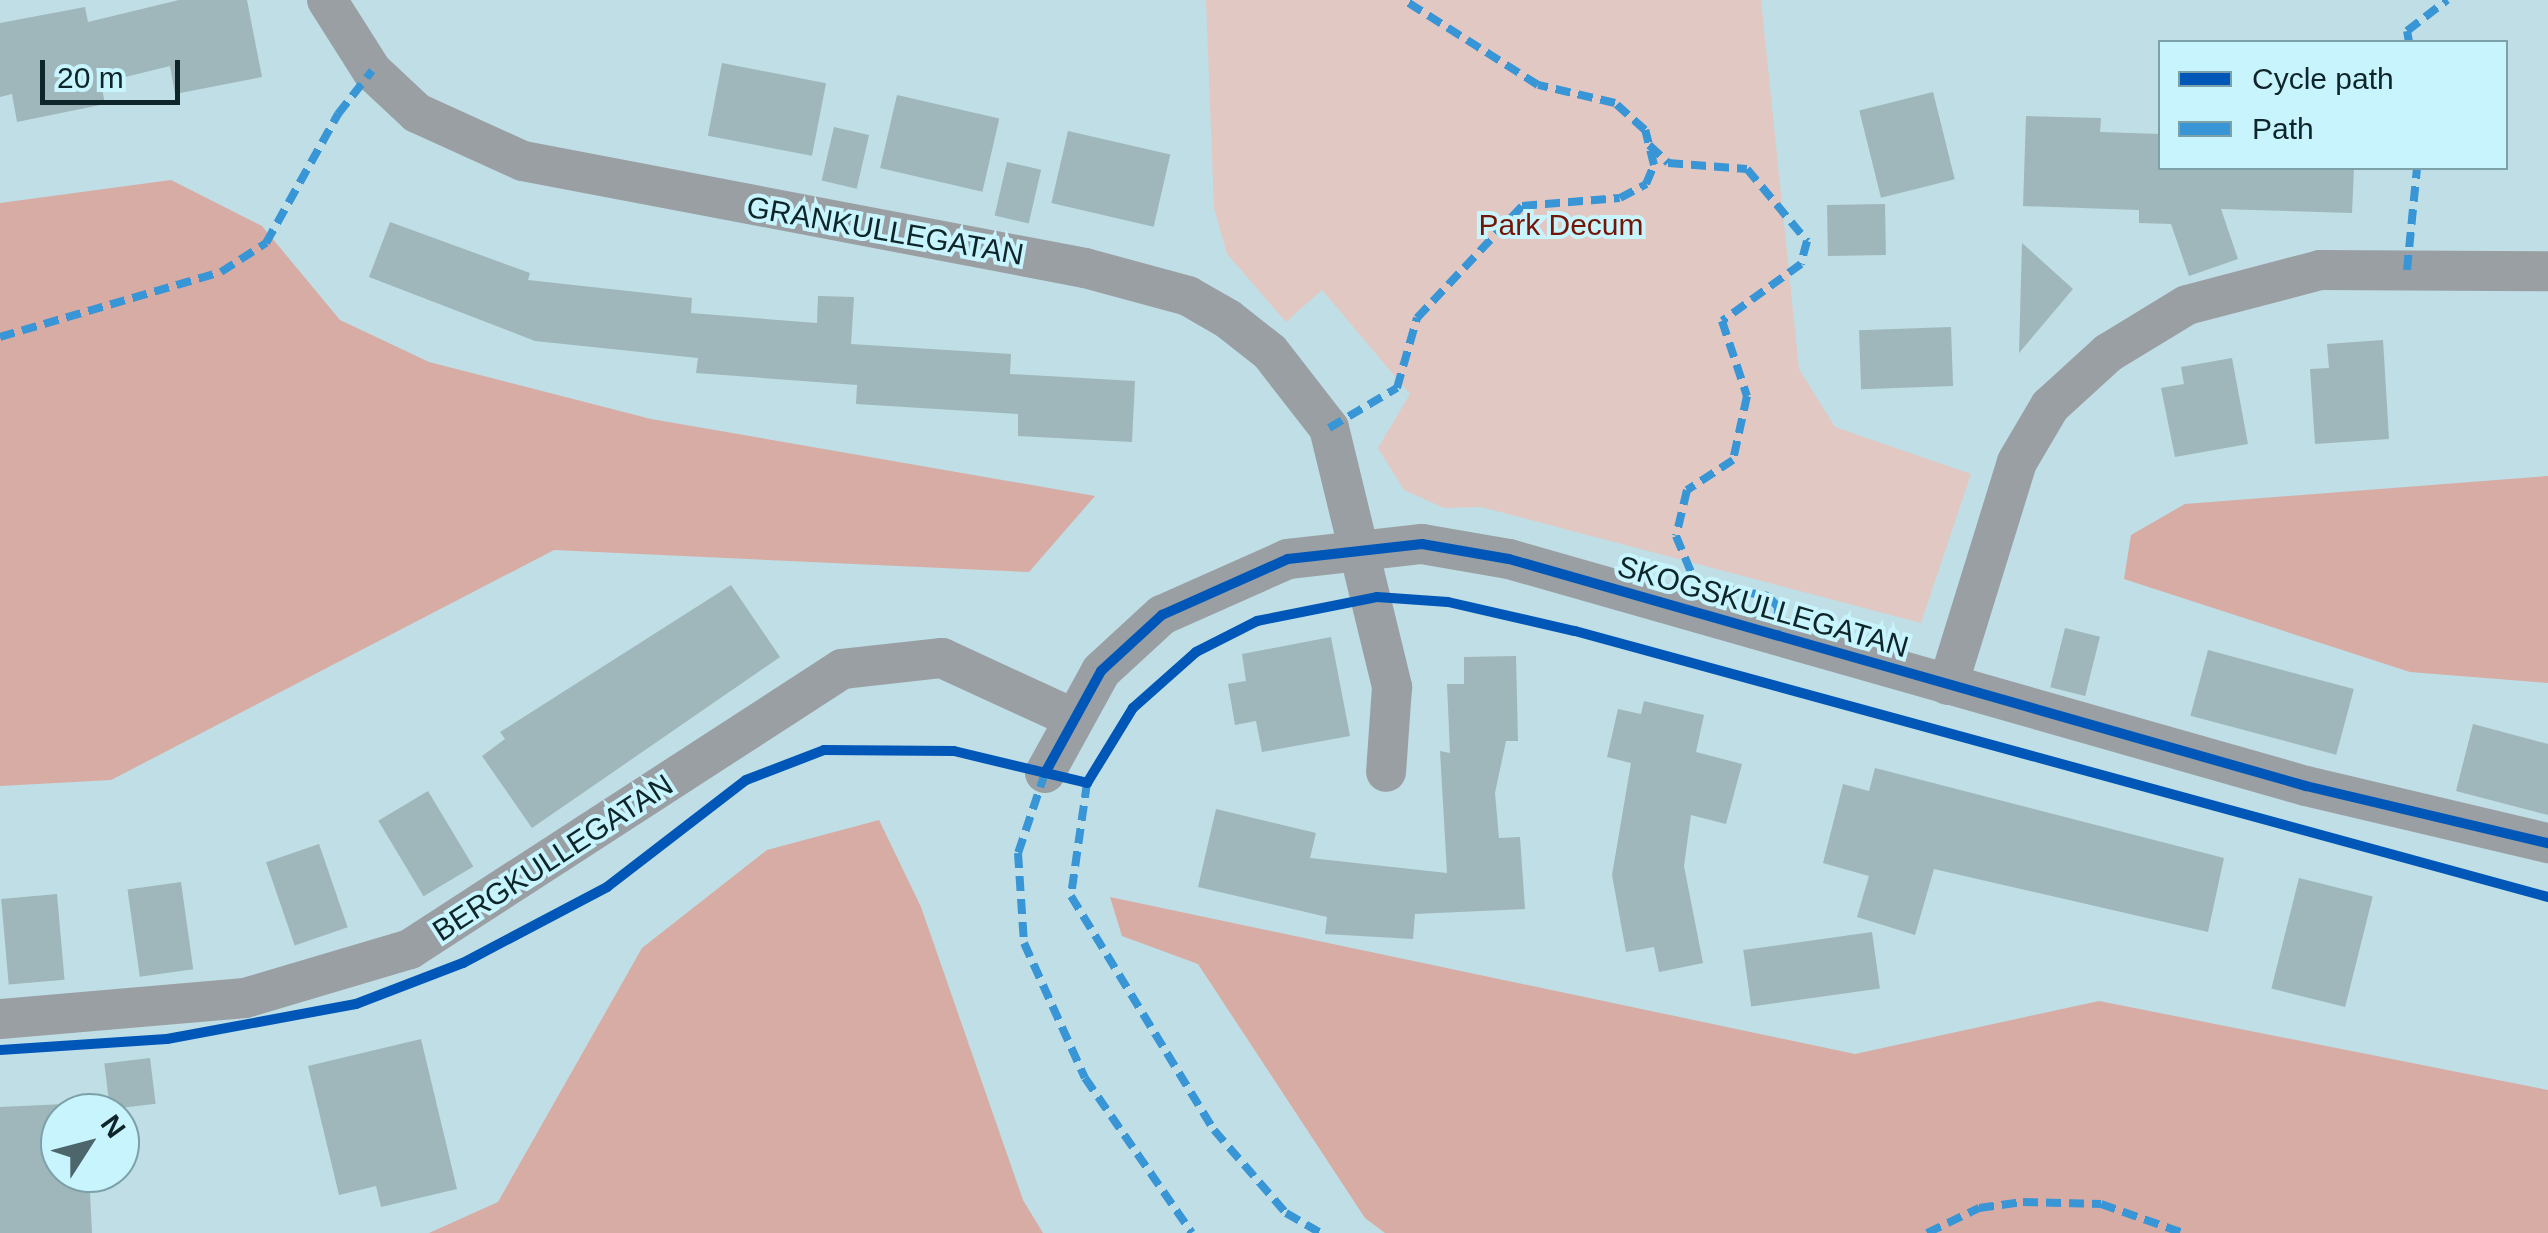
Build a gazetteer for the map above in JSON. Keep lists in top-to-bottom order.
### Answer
{
  "streets": {
    "street": ["GRANKULLEGATAN", "SKOGSKULLEGATAN", "BERGKULLEGATAN"]
  },
  "crossings": [
    ["GRANKULLEGATAN", "SKOGSKULLEGATAN"],
    ["SKOGSKULLEGATAN", "BERGKULLEGATAN"]
  ],
  "parks": ["Park Decum"],
  "legend": ["Cycle path", "Path"],
  "scale_bar": "20 m",
  "north": "top right"
}
